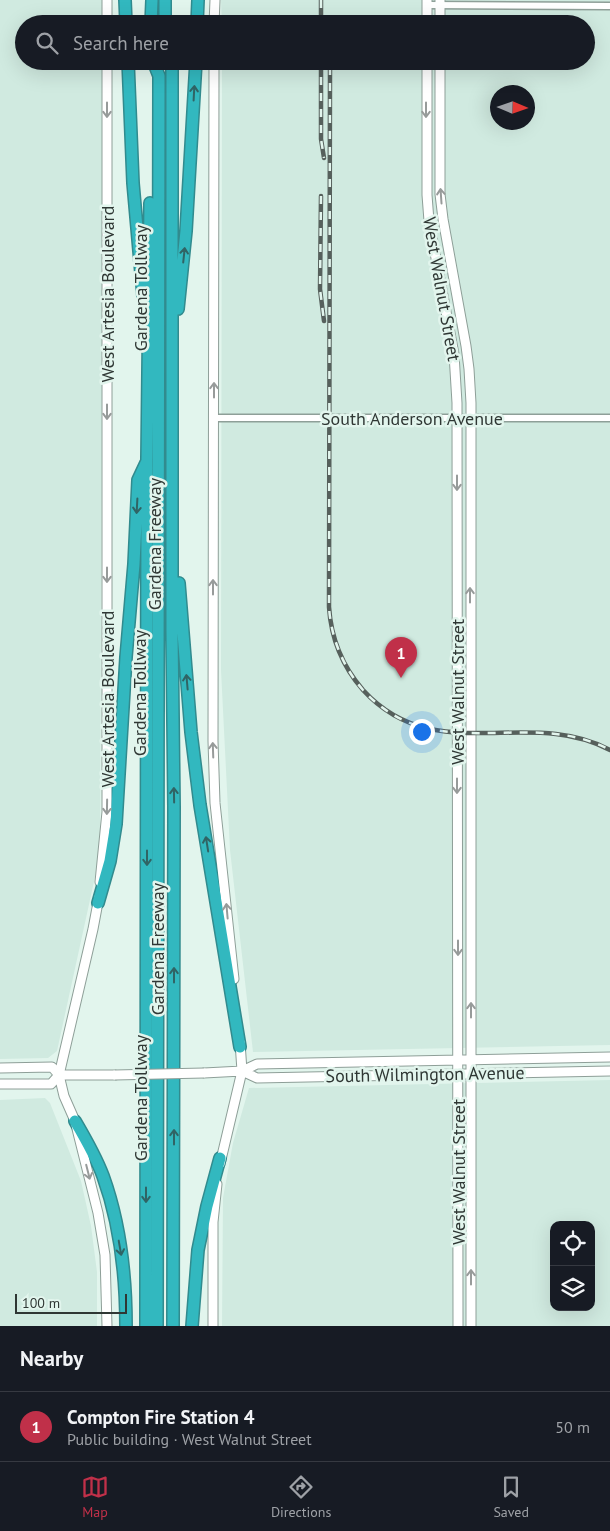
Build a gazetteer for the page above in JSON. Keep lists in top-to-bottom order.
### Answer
{
  "streets": {
    "highway": ["Gardena Tollway", "Gardena Freeway"],
    "main road": ["West Walnut Street", "West Artesia Boulevard", "South Wilmington Avenue"],
    "street": ["South Anderson Avenue"]
  },
  "crossings": [
    ["West Walnut Street", "South Anderson Avenue"],
    ["West Walnut Street", "South Wilmington Avenue"],
    ["West Artesia Boulevard", "South Wilmington Avenue"]
  ],
  "one_way": ["West Artesia Boulevard"],
  "scale_bar": "100 m",
  "north": "right",
  "page": {
    "search": "Search here",
    "pins": "1",
    "scale": "100 m",
    "heading": "Nearby",
    "list": [
      {
        "mark": "1",
        "name": "Compton Fire Station 4",
        "note": "Public building · West Walnut Street",
        "value": "50 m"
      }
    ],
    "nav": ["Map", "Directions", "Saved"]
  }
}
